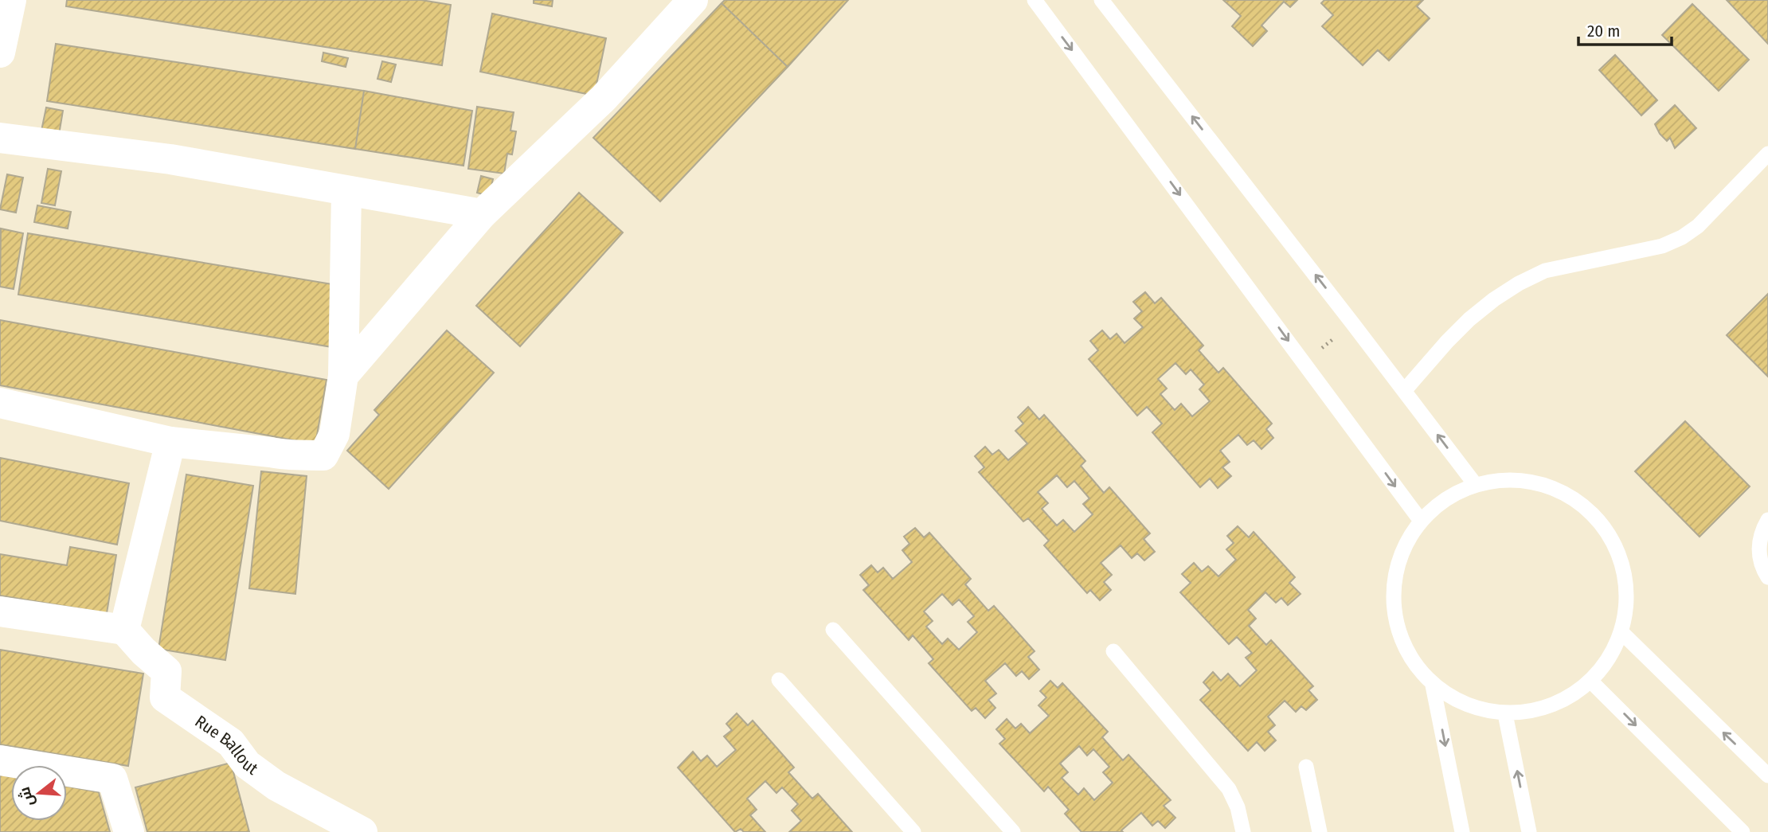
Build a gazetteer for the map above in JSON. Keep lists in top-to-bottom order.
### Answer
{
  "streets": {
    "street": ["Rue Ballout"]
  },
  "scale_bar": "20 m",
  "north": "left"
}
